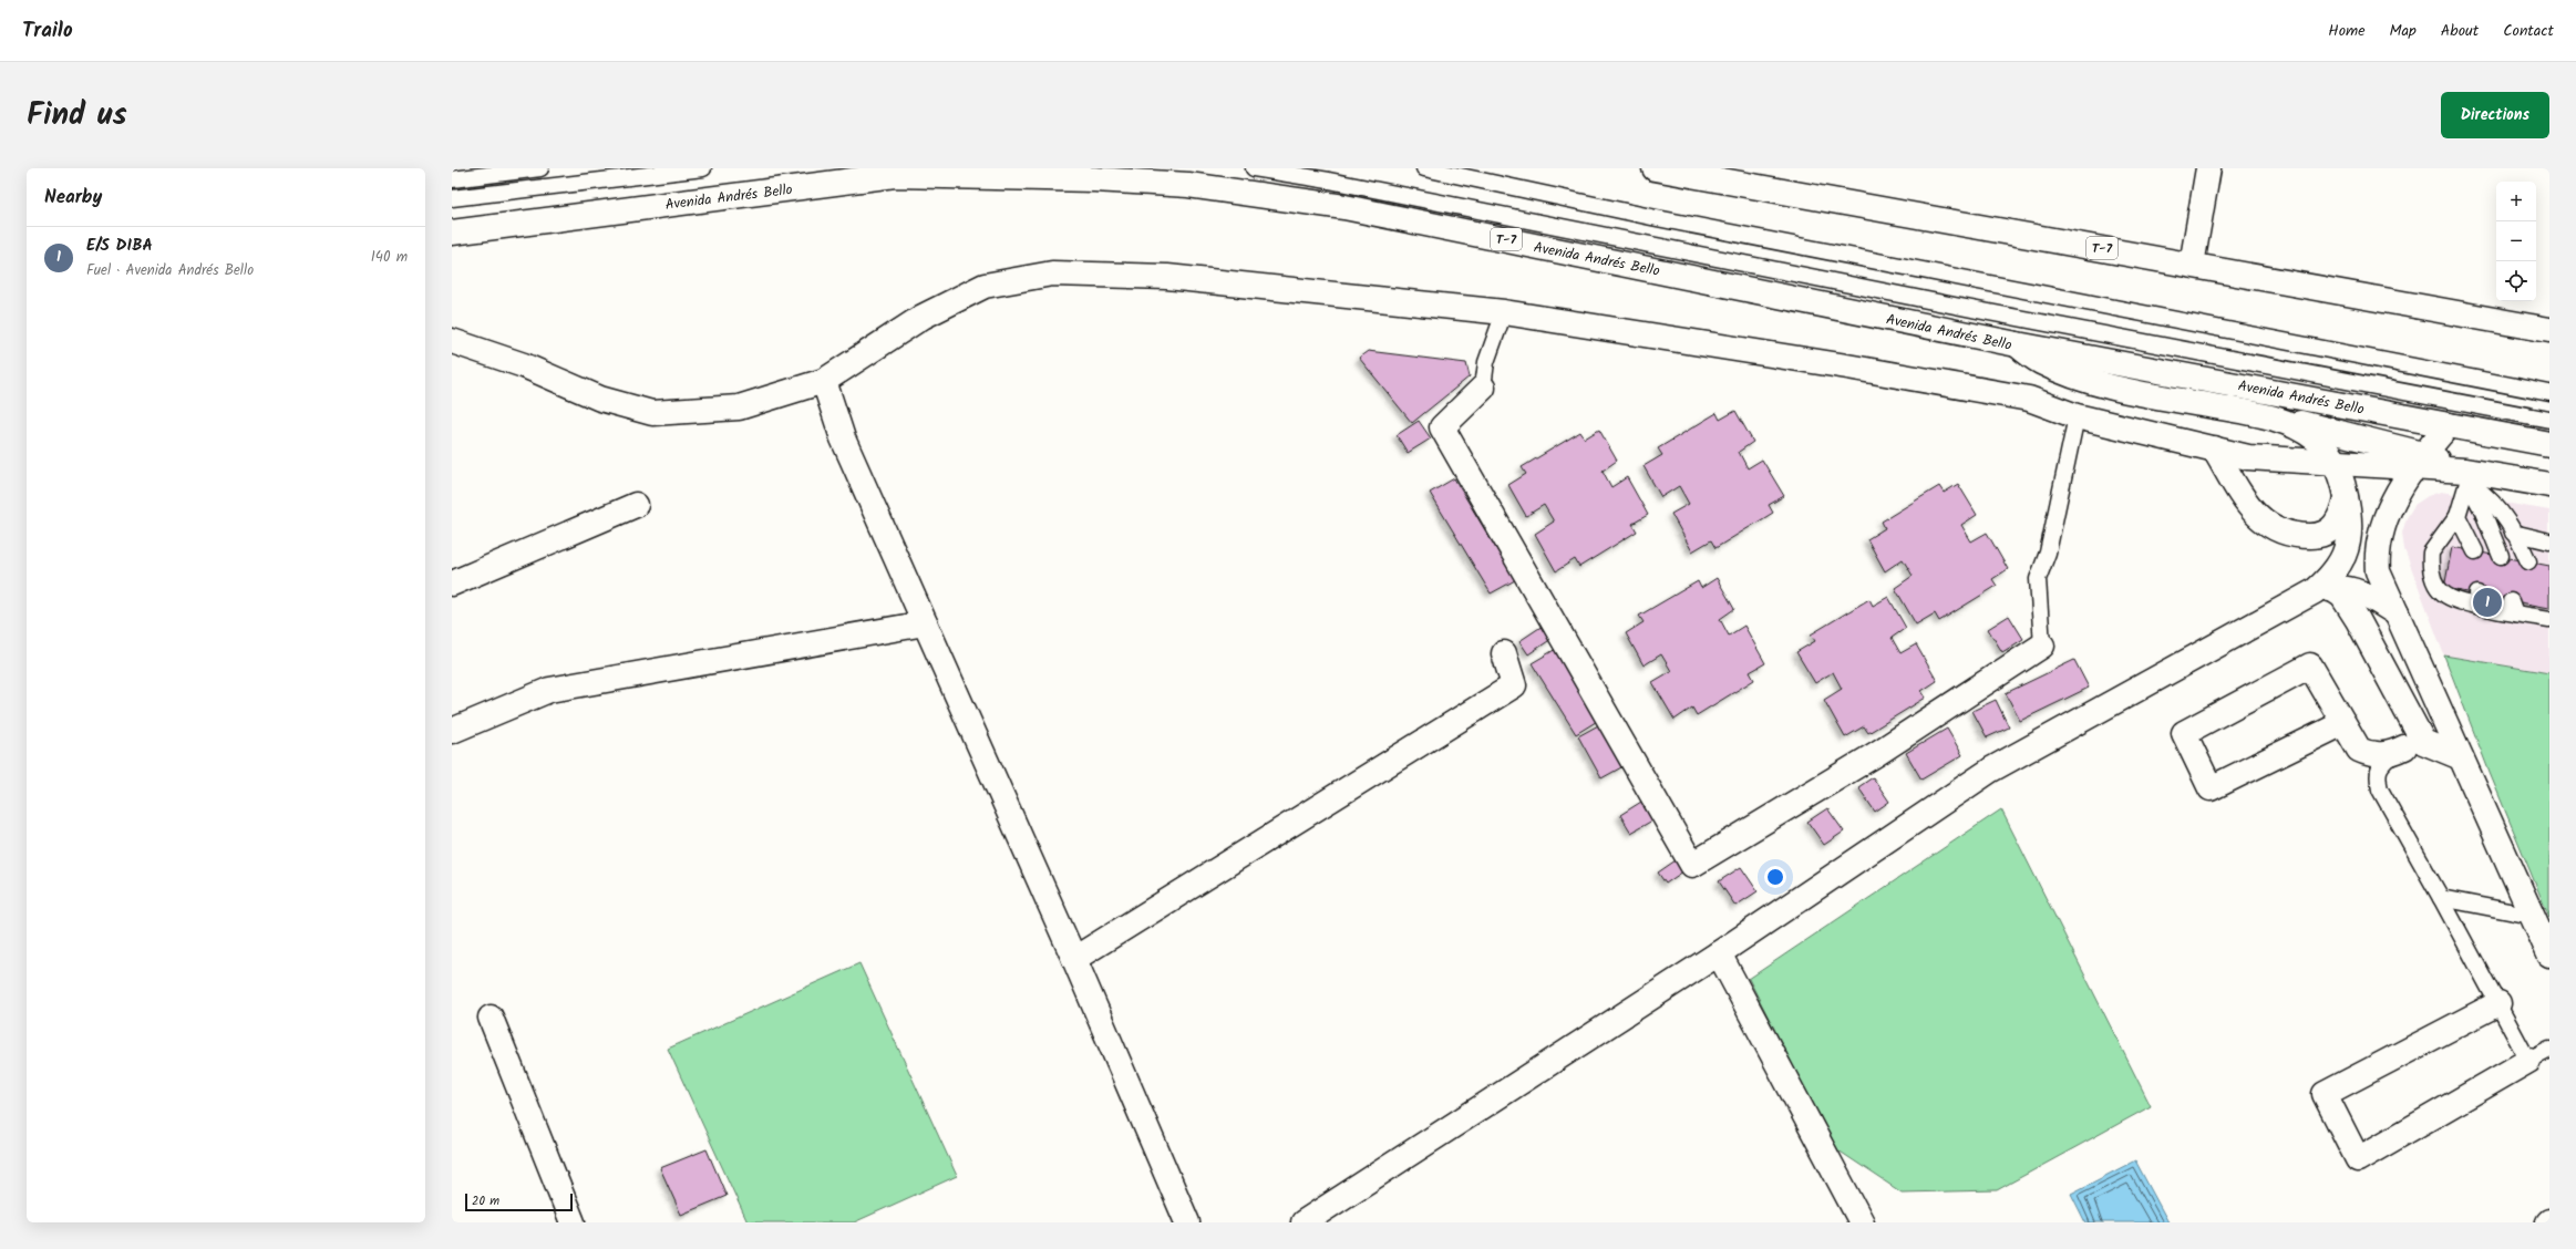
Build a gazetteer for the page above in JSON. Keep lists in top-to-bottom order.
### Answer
{
  "streets": {
    "main road": ["Avenida Andrés Bello", "T-7"]
  },
  "scale_bar": "20 m",
  "page": {
    "header": "Trailo",
    "nav": [
      "Home",
      "Map",
      "About",
      "Contact"
    ],
    "title": "Find us",
    "buttons": "Directions",
    "heading": "Nearby",
    "map_buttons": ["+", "−"],
    "list": [
      {
        "mark": "1",
        "name": "E/S DIBA",
        "note": "Fuel · Avenida Andrés Bello",
        "value": "140 m"
      }
    ],
    "pins": "1",
    "scale": "20 m"
  }
}
